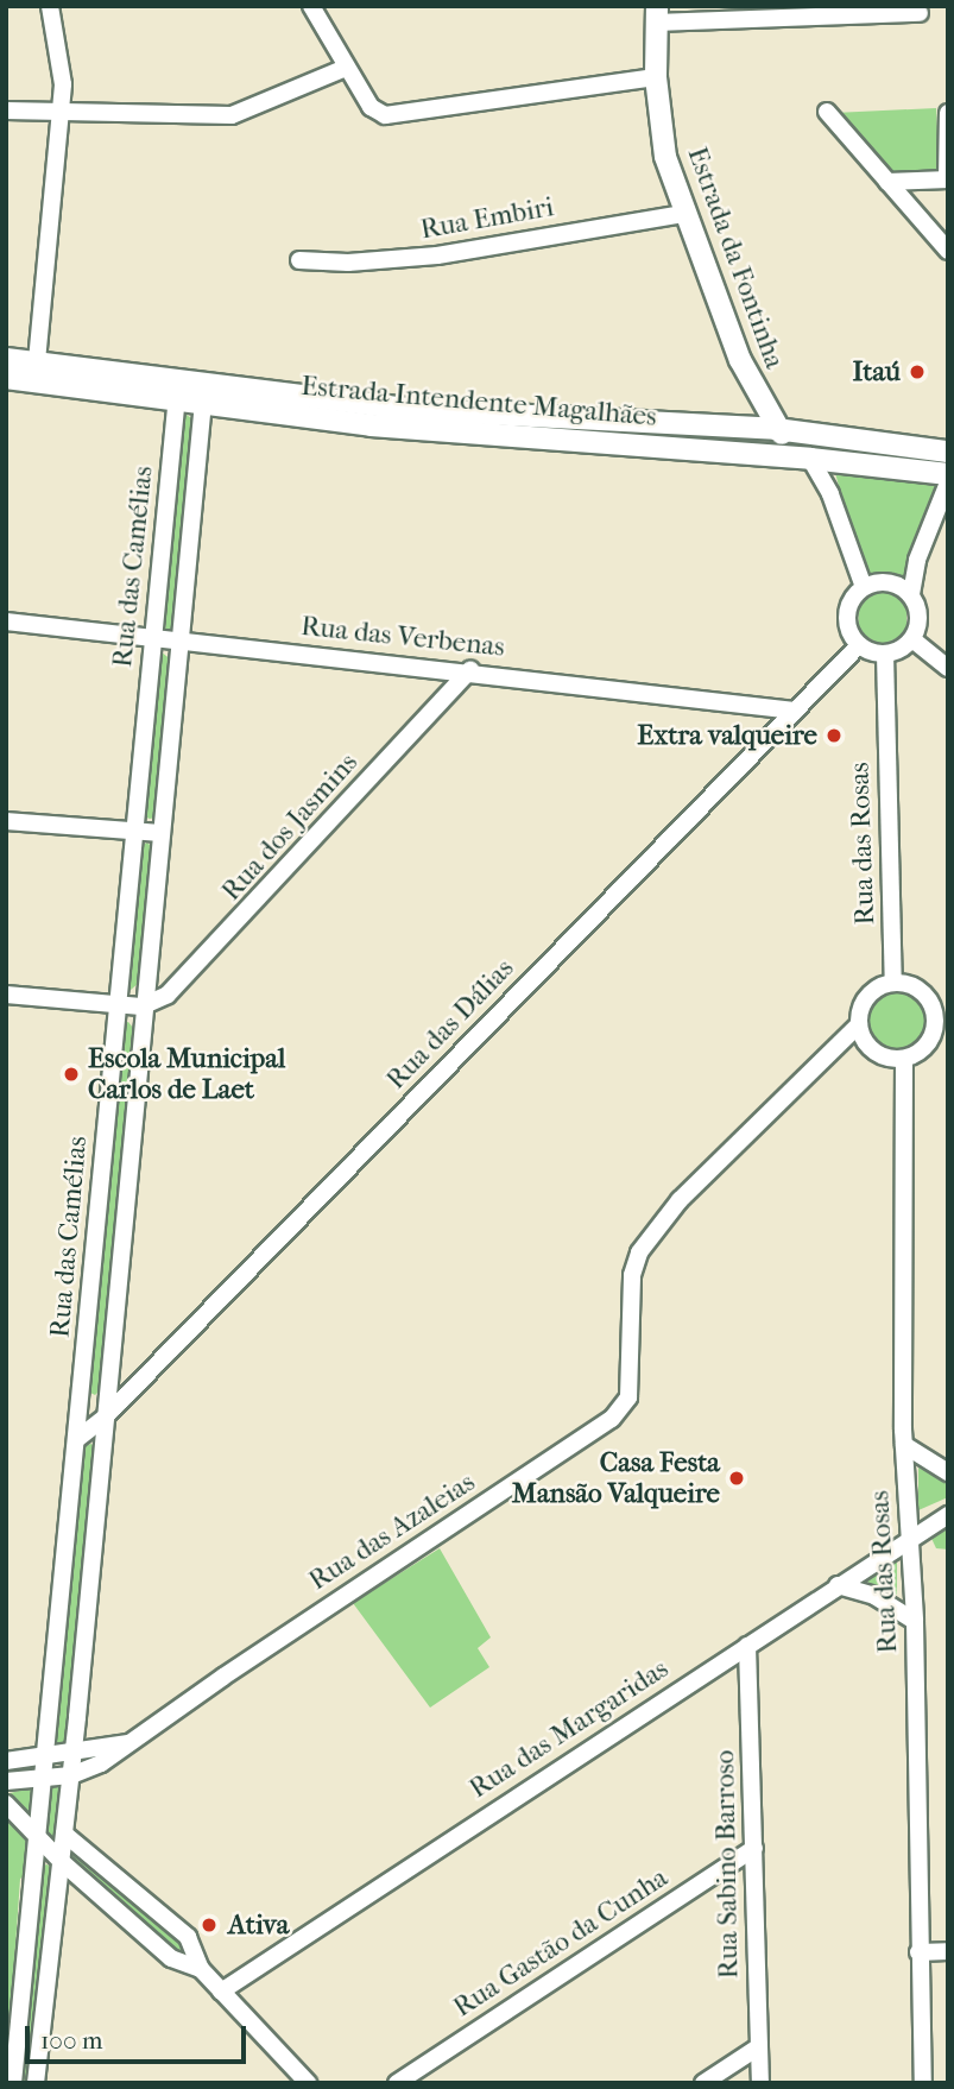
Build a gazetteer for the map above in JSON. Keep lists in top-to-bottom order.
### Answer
{
  "streets": {
    "main road": ["Estrada da Fontinha", "Estrada Intendente Magalhães"],
    "street": [
      "Rua Embiri",
      "Rua das Camélias",
      "Rua das Verbenas",
      "Rua dos Jasmins",
      "Rua das Rosas",
      "Rua das Dálias",
      "Rua das Azaleias",
      "Rua das Margaridas",
      "Rua Sabino Barroso",
      "Rua Gastão da Cunha"
    ]
  },
  "crossings": [
    ["Rua Embiri", "Estrada da Fontinha"],
    ["Estrada da Fontinha", "Estrada Intendente Magalhães"],
    ["Estrada Intendente Magalhães", "Rua das Camélias"],
    ["Rua das Camélias", "Rua das Verbenas"],
    ["Rua das Camélias", "Rua dos Jasmins"],
    ["Rua das Camélias", "Rua das Dálias"],
    ["Rua das Camélias", "Rua das Azaleias"],
    ["Rua das Verbenas", "Rua dos Jasmins"],
    ["Rua das Verbenas", "Rua das Dálias"],
    ["Rua das Rosas", "Rua das Dálias"],
    ["Rua das Rosas", "Rua das Azaleias"],
    ["Rua das Rosas", "Rua das Margaridas"],
    ["Rua das Margaridas", "Rua Sabino Barroso"],
    ["Rua Sabino Barroso", "Rua Gastão da Cunha"]
  ],
  "places": [
    "Itaú",
    "Extra valqueire",
    "Escola Municipal Carlos de Laet",
    "Casa Festa Mansão Valqueire",
    "Ativa"
  ],
  "scale_bar": "100 m"
}
